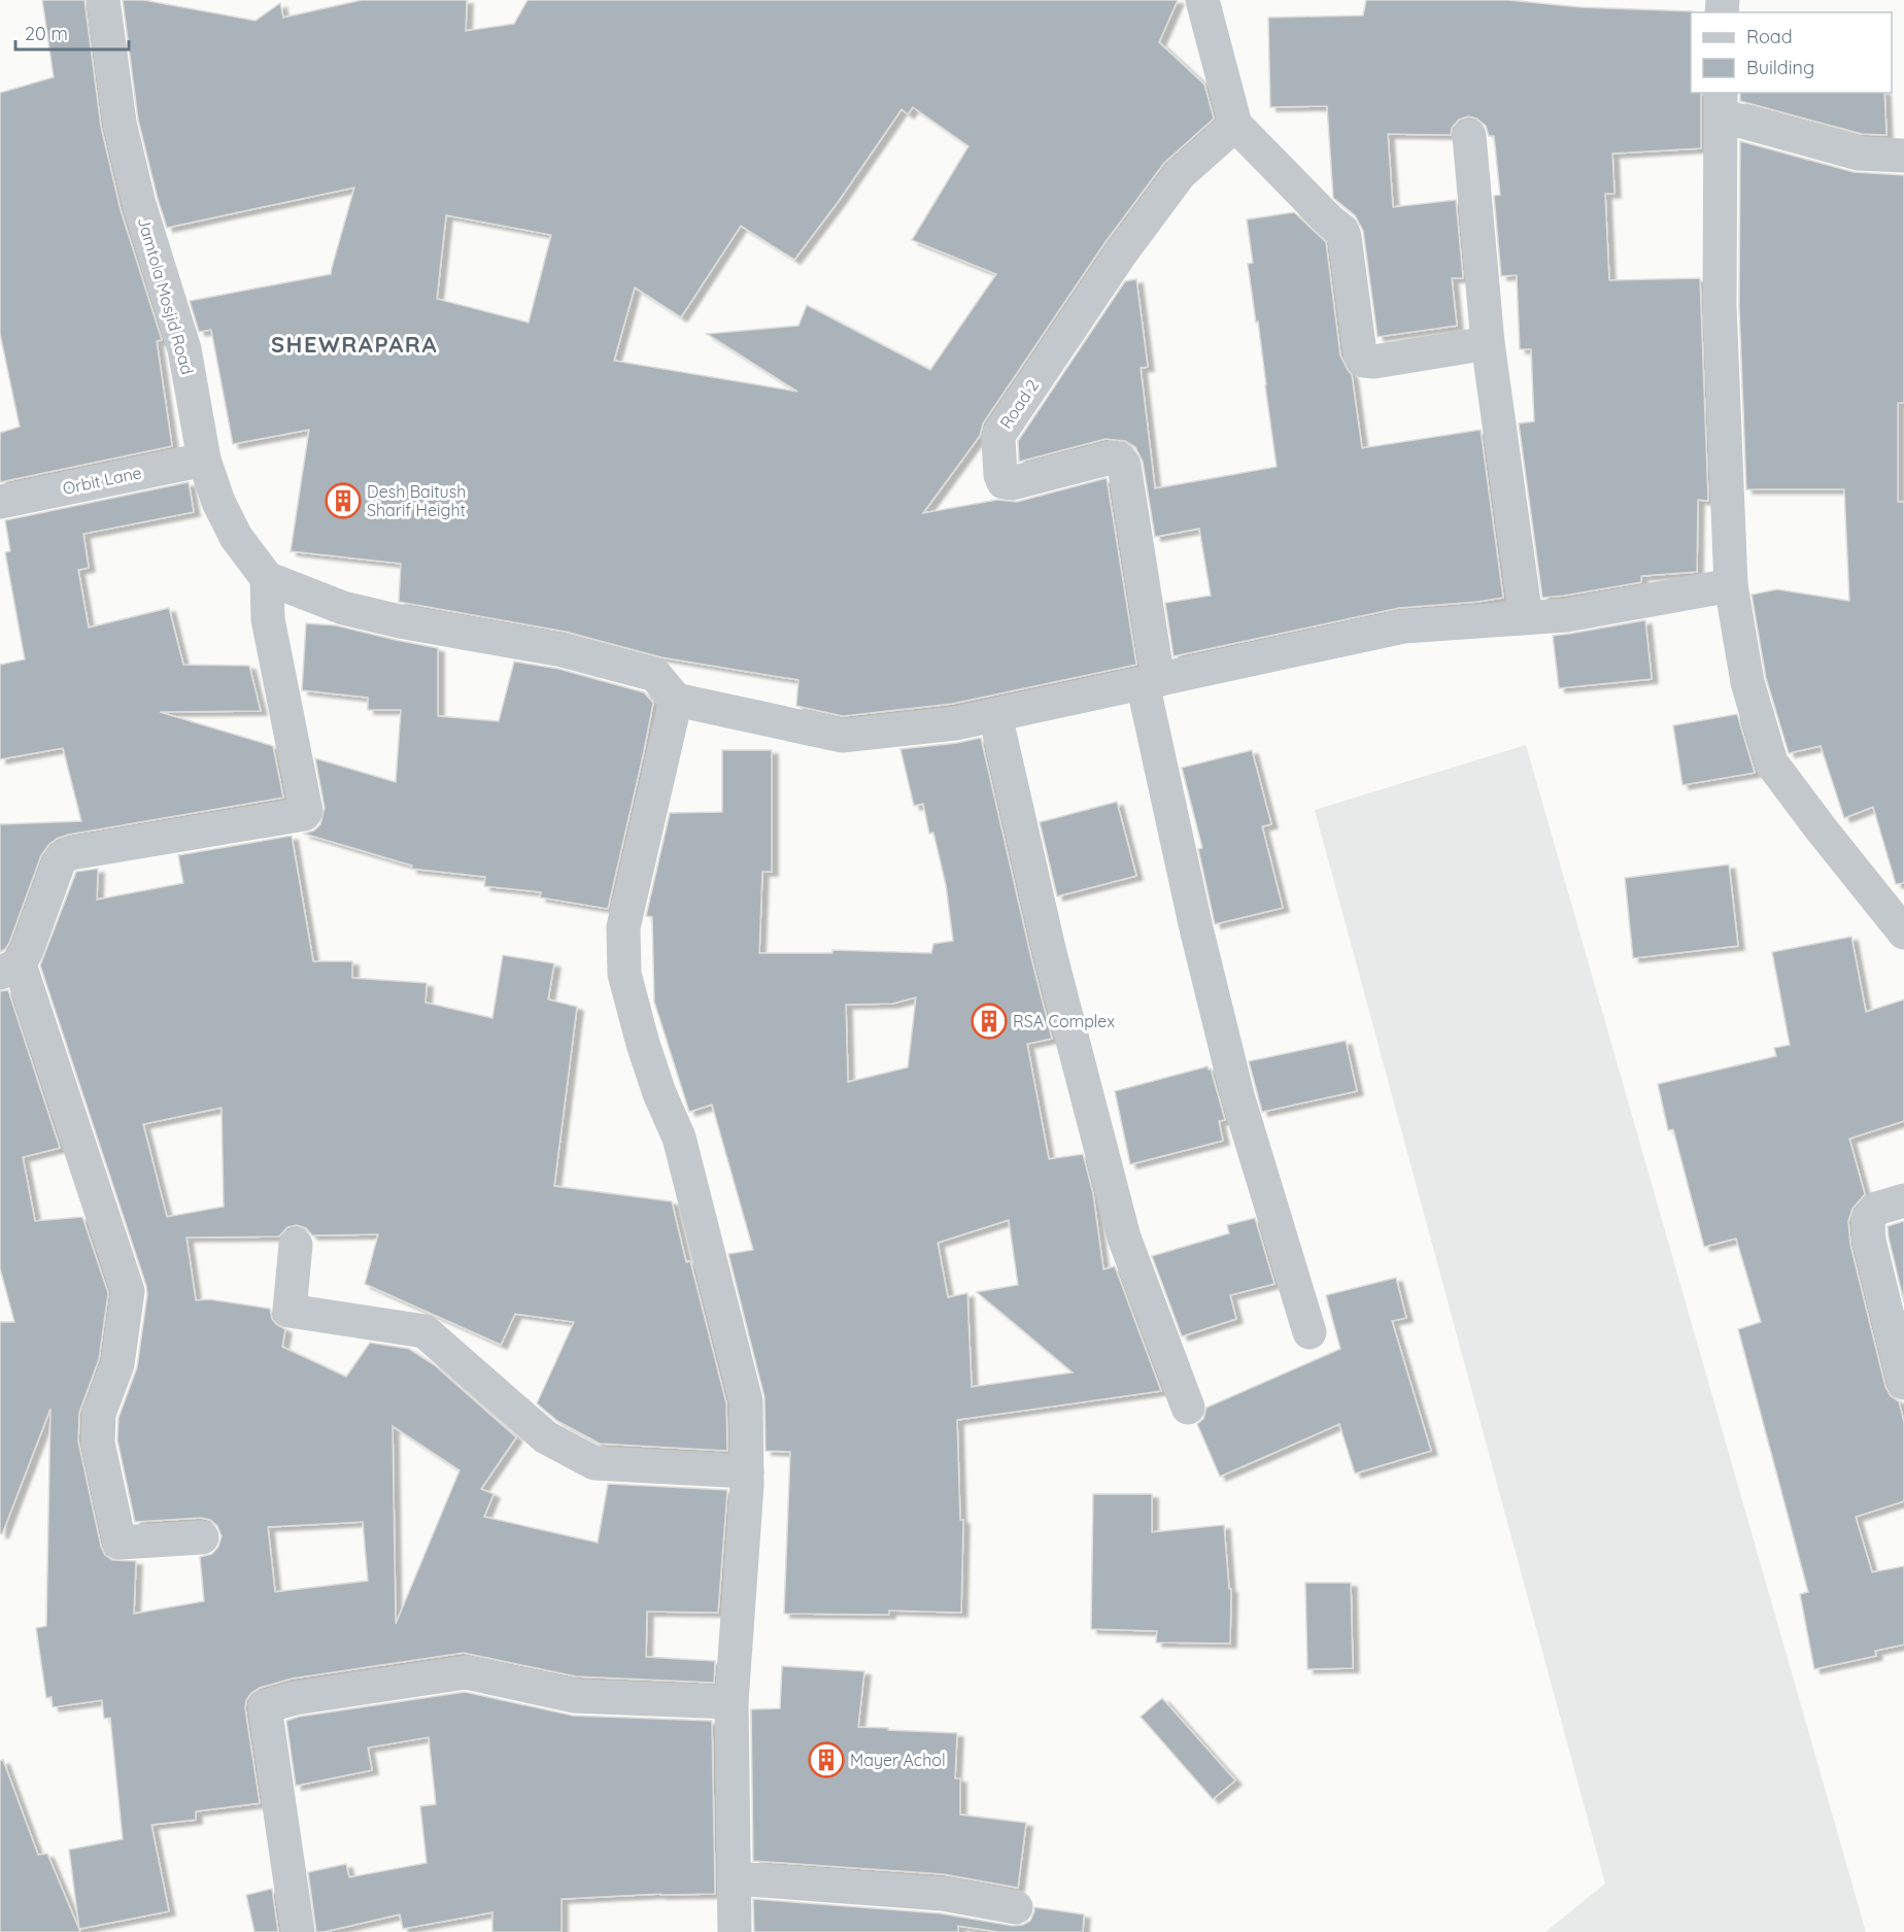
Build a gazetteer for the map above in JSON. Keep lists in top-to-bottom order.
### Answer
{
  "streets": {
    "street": ["Jamtola Mosjid Road", "Road 2", "Orbit Lane"]
  },
  "crossings": [
    ["Jamtola Mosjid Road", "Orbit Lane"]
  ],
  "districts": ["SHEWRAPARA"],
  "places": {
    "building": ["Desh Baitush Sharif Height", "RSA Complex", "Mayer Achol"]
  },
  "legend": ["Road", "Building"],
  "scale_bar": "20 m"
}
